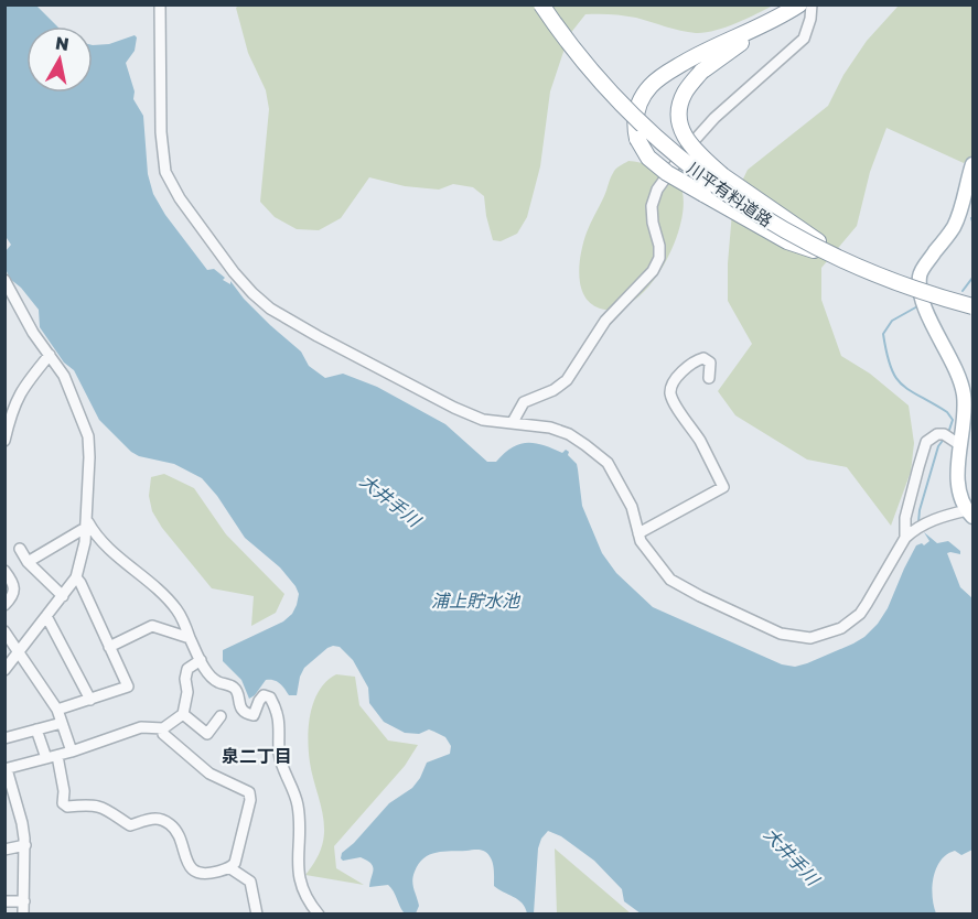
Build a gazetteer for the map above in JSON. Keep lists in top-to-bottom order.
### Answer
{
  "streets": {
    "highway": ["川平有料道路"]
  },
  "districts": ["泉二丁目"],
  "water": ["大井手川", "浦上貯水池"],
  "north": "top"
}
